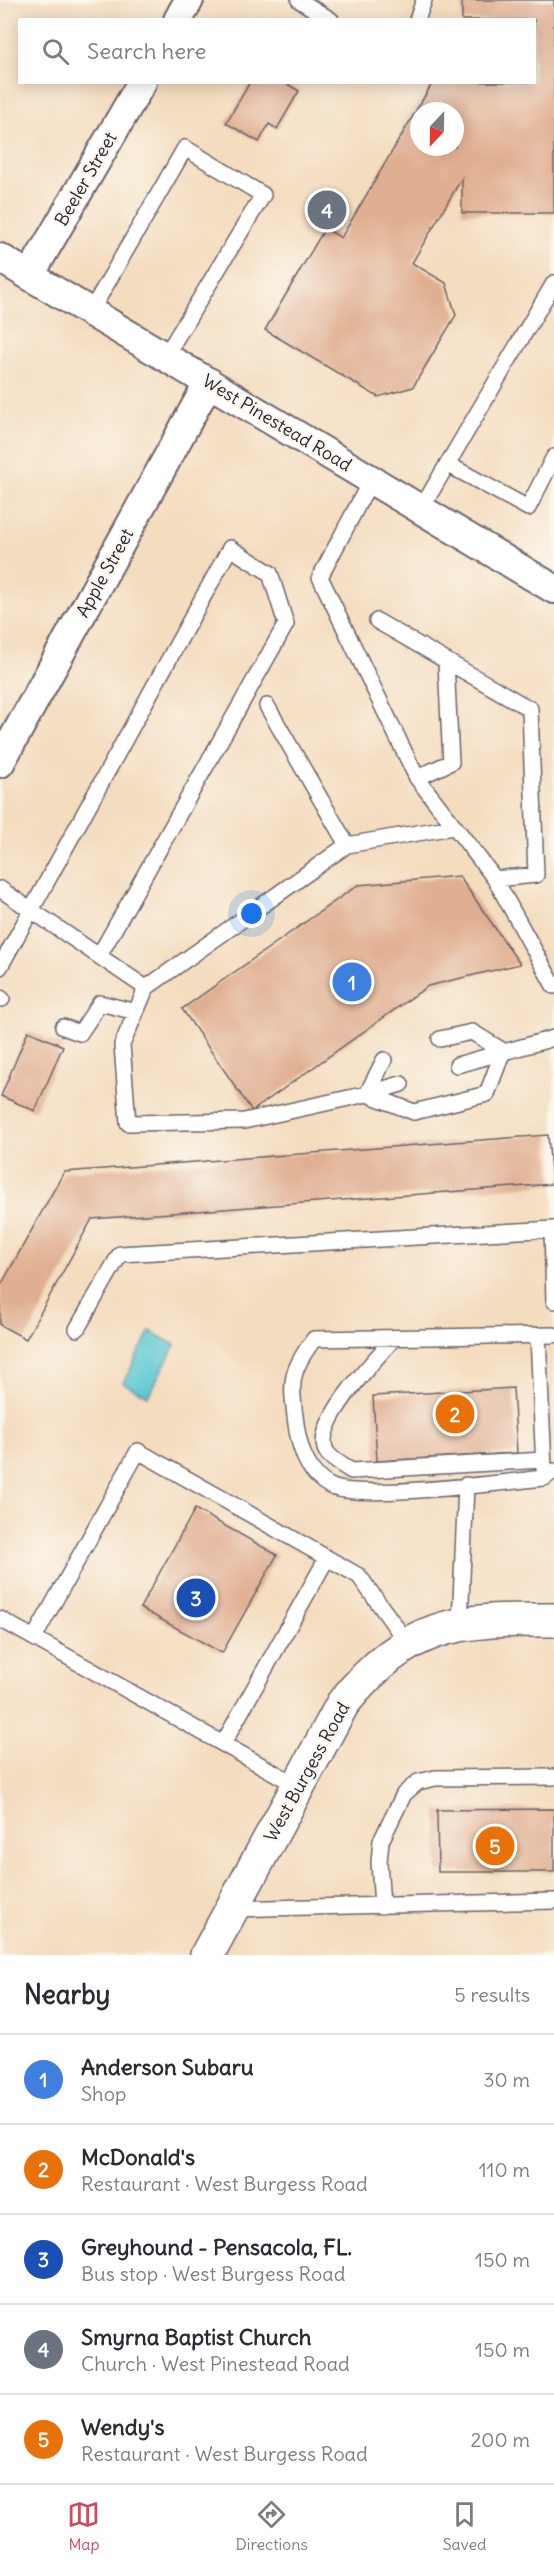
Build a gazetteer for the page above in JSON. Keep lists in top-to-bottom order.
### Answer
{
  "streets": {
    "main road": ["West Burgess Road"],
    "street": ["Beeler Street", "West Pinestead Road", "Apple Street"]
  },
  "crossings": [
    ["Beeler Street", "West Pinestead Road"],
    ["West Pinestead Road", "Apple Street"]
  ],
  "north": "bottom",
  "page": {
    "search": "Search here",
    "pins": [
      "4",
      "1",
      "2",
      "3",
      "5"
    ],
    "heading": ["Nearby", "5 results"],
    "list": [
      {
        "mark": "1",
        "name": "Anderson Subaru",
        "note": "Shop",
        "value": "30 m"
      },
      {
        "mark": "2",
        "name": "McDonald's",
        "note": "Restaurant · West Burgess Road",
        "value": "110 m"
      },
      {
        "mark": "3",
        "name": "Greyhound - Pensacola, FL.",
        "note": "Bus stop · West Burgess Road",
        "value": "150 m"
      },
      {
        "mark": "4",
        "name": "Smyrna Baptist Church",
        "note": "Church · West Pinestead Road",
        "value": "150 m"
      },
      {
        "mark": "5",
        "name": "Wendy's",
        "note": "Restaurant · West Burgess Road",
        "value": "200 m"
      }
    ],
    "nav": ["Map", "Directions", "Saved"]
  }
}
